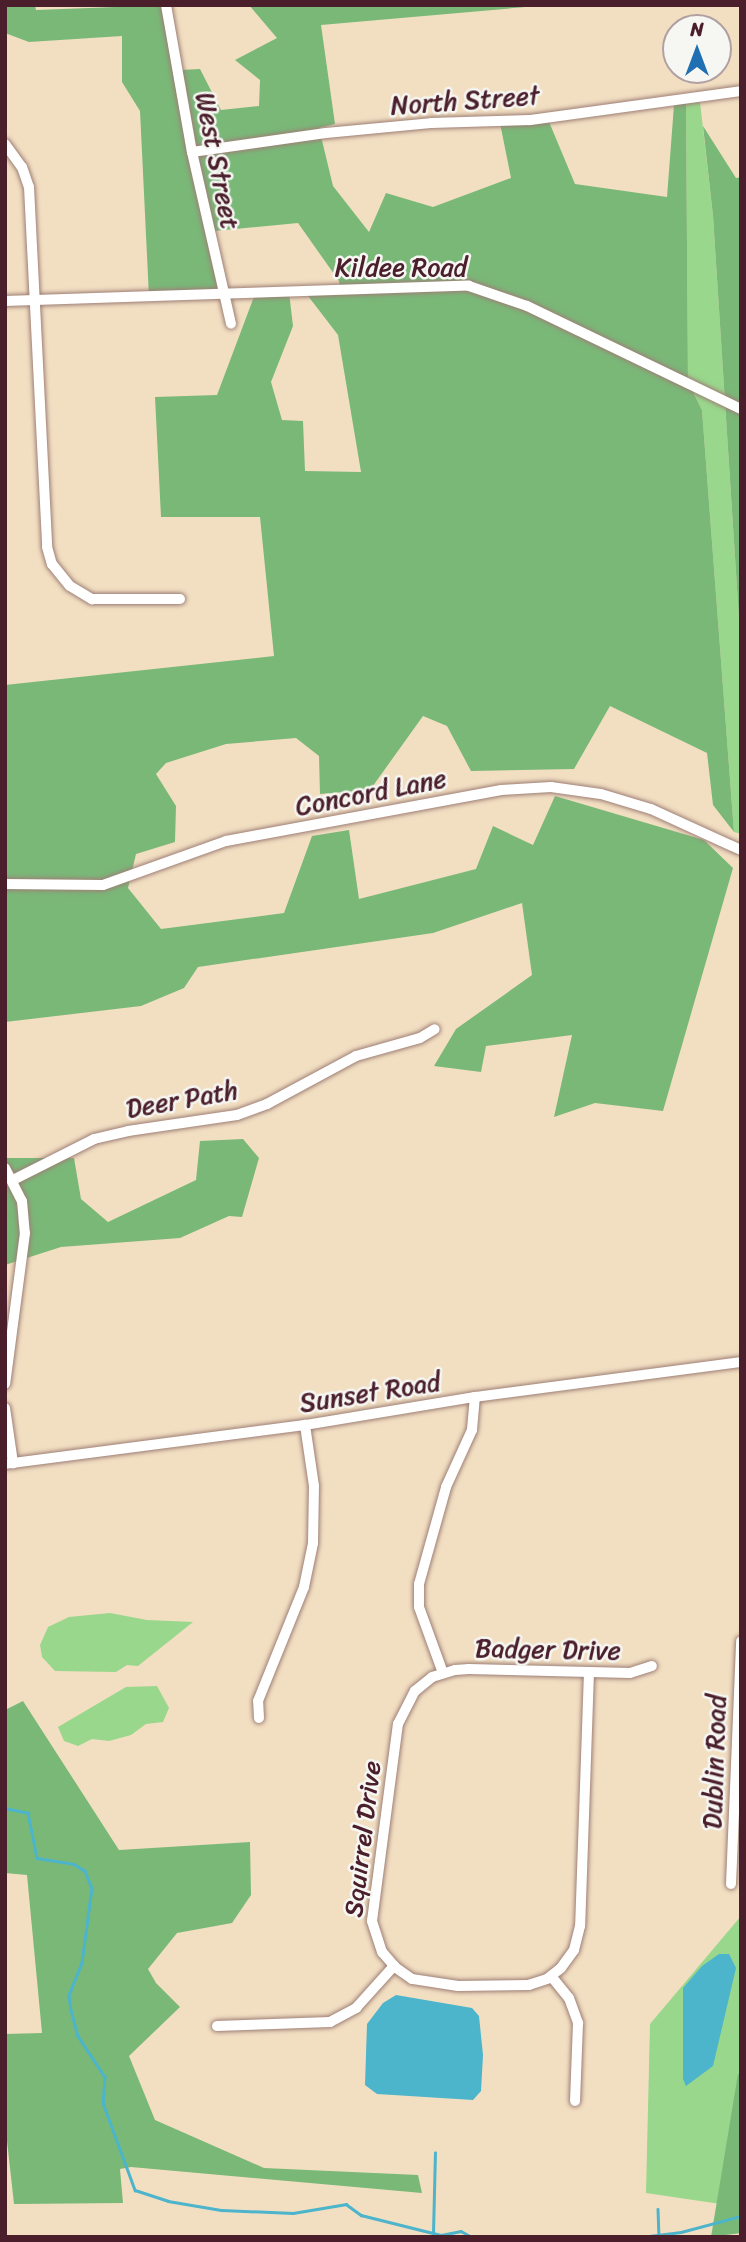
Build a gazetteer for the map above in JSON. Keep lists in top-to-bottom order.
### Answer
{
  "streets": {
    "street": [
      "North Street",
      "West Street",
      "Kildee Road",
      "Concord Lane",
      "Deer Path",
      "Sunset Road",
      "Badger Drive",
      "Dublin Road",
      "Squirrel Drive"
    ]
  },
  "crossings": [
    ["North Street", "West Street"],
    ["West Street", "Kildee Road"],
    ["Badger Drive", "Squirrel Drive"]
  ],
  "north": "top"
}
